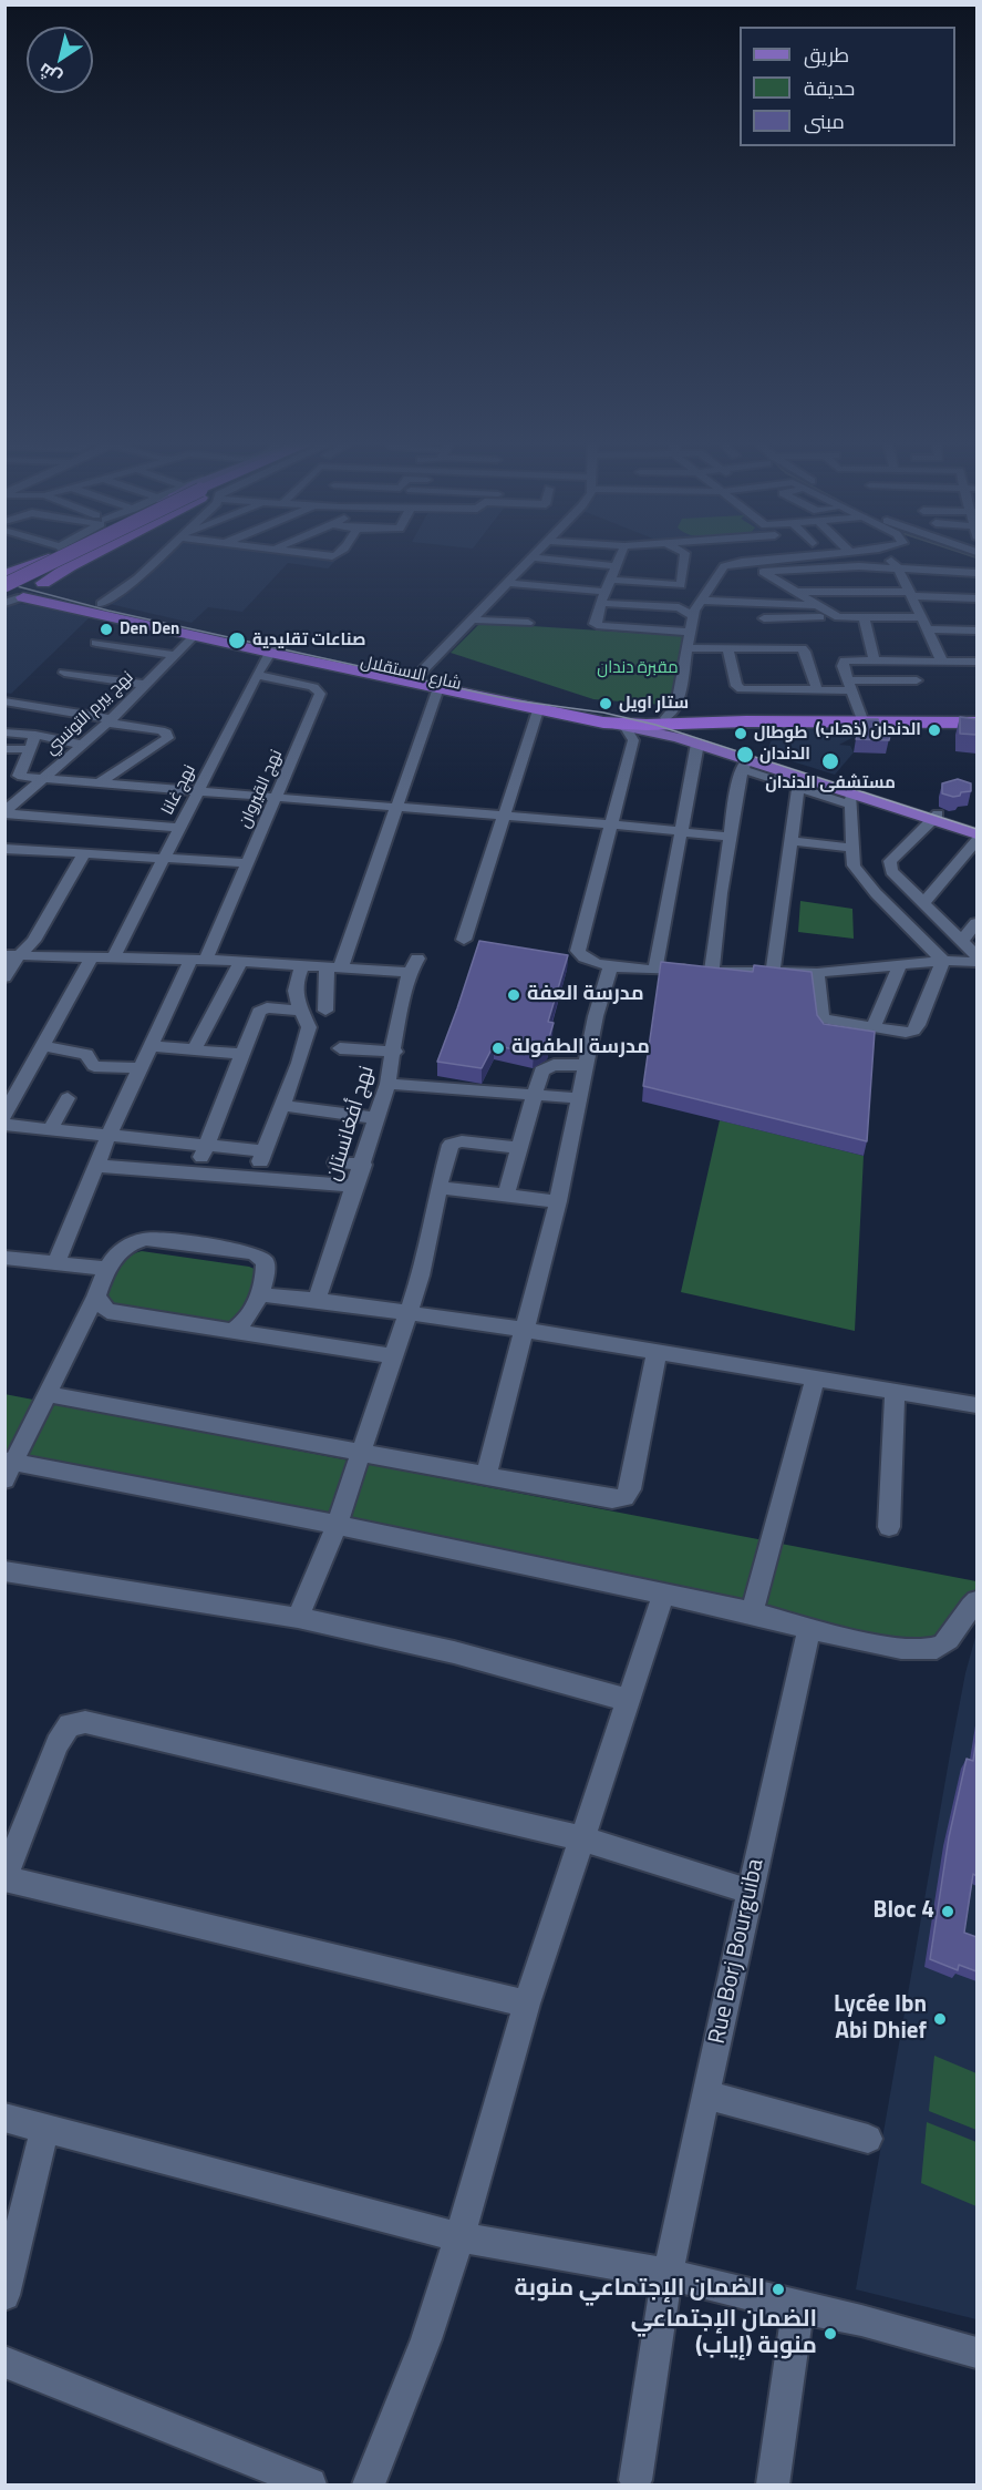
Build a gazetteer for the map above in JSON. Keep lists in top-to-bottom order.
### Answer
{
  "streets": {
    "highway": ["شارع الاستقلال"],
    "street": [
      "نهج بيرم التونسي",
      "نهج القيروان",
      "نهج غانا",
      "نهج أفغانستان",
      "Rue Borj Bourguiba"
    ]
  },
  "crossings": [
    ["شارع الاستقلال", "نهج بيرم التونسي"],
    ["شارع الاستقلال", "نهج غانا"],
    ["نهج القيروان", "نهج غانا"]
  ],
  "parks": ["مقبرة دندان"],
  "places": [
    "Den Den",
    "صناعات تقليدية",
    "ستار اويل",
    "الدندان (ذهاب)",
    "طوطال",
    "الدندان",
    "مستشفى الدندان",
    "مدرسة العفة",
    "مدرسة الطفولة",
    "Bloc 4",
    "Lycée Ibn Abi Dhief",
    "الضمان الإجتماعي منوبة",
    "الضمان الإجتماعي منوبة (إياب)"
  ],
  "legend": ["طريق", "حديقة", "مبنى"],
  "north": "bottom left"
}
